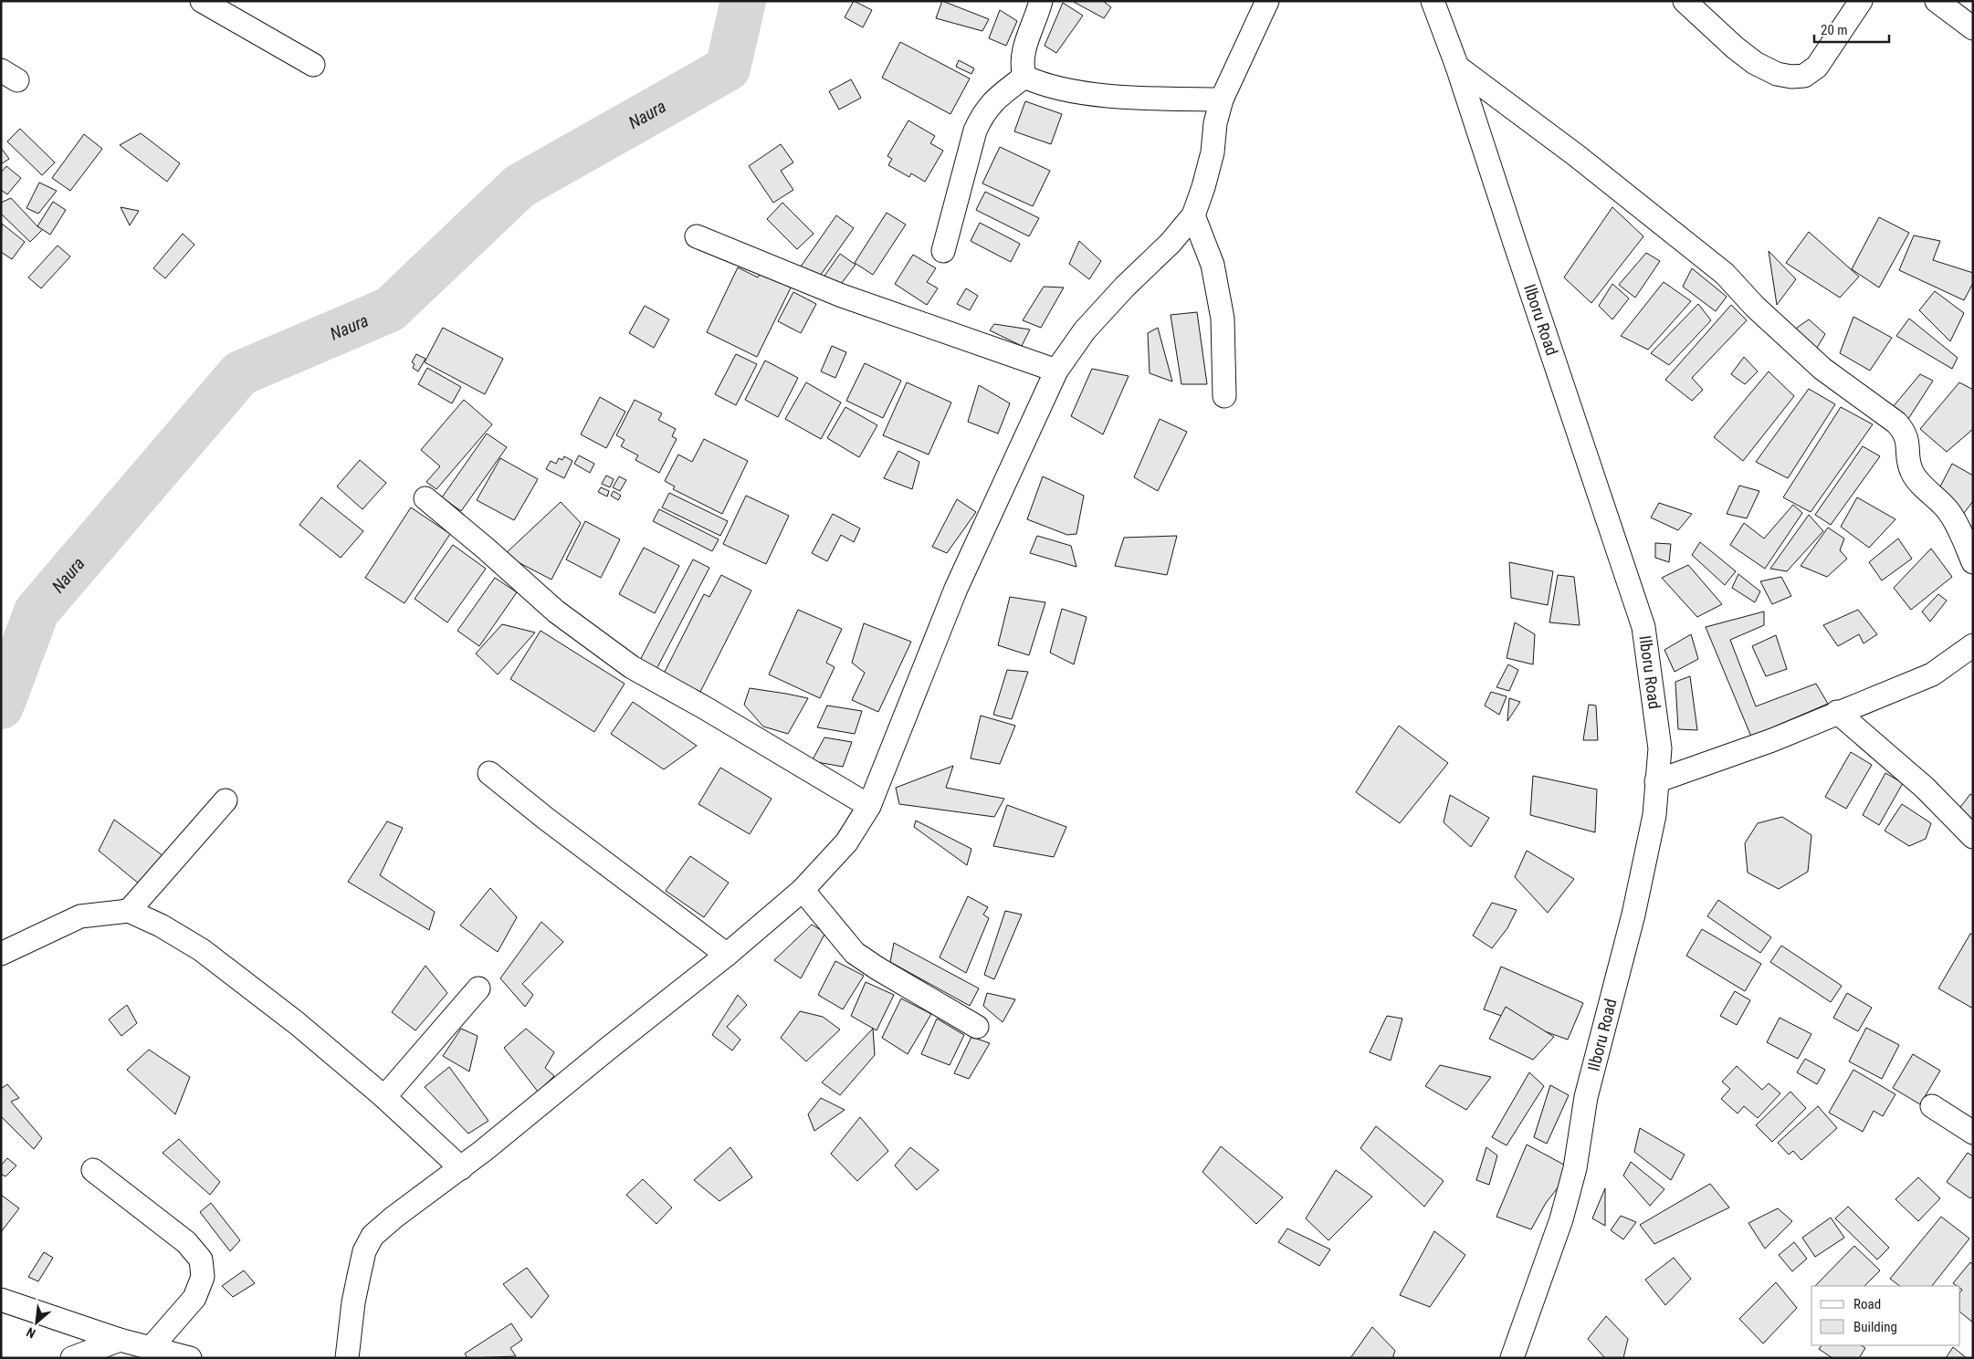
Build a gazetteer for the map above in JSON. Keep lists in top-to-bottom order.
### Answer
{
  "streets": {
    "street": ["Ilboru Road"]
  },
  "water": ["Naura"],
  "legend": ["Road", "Building"],
  "scale_bar": "20 m",
  "north": "bottom left"
}
